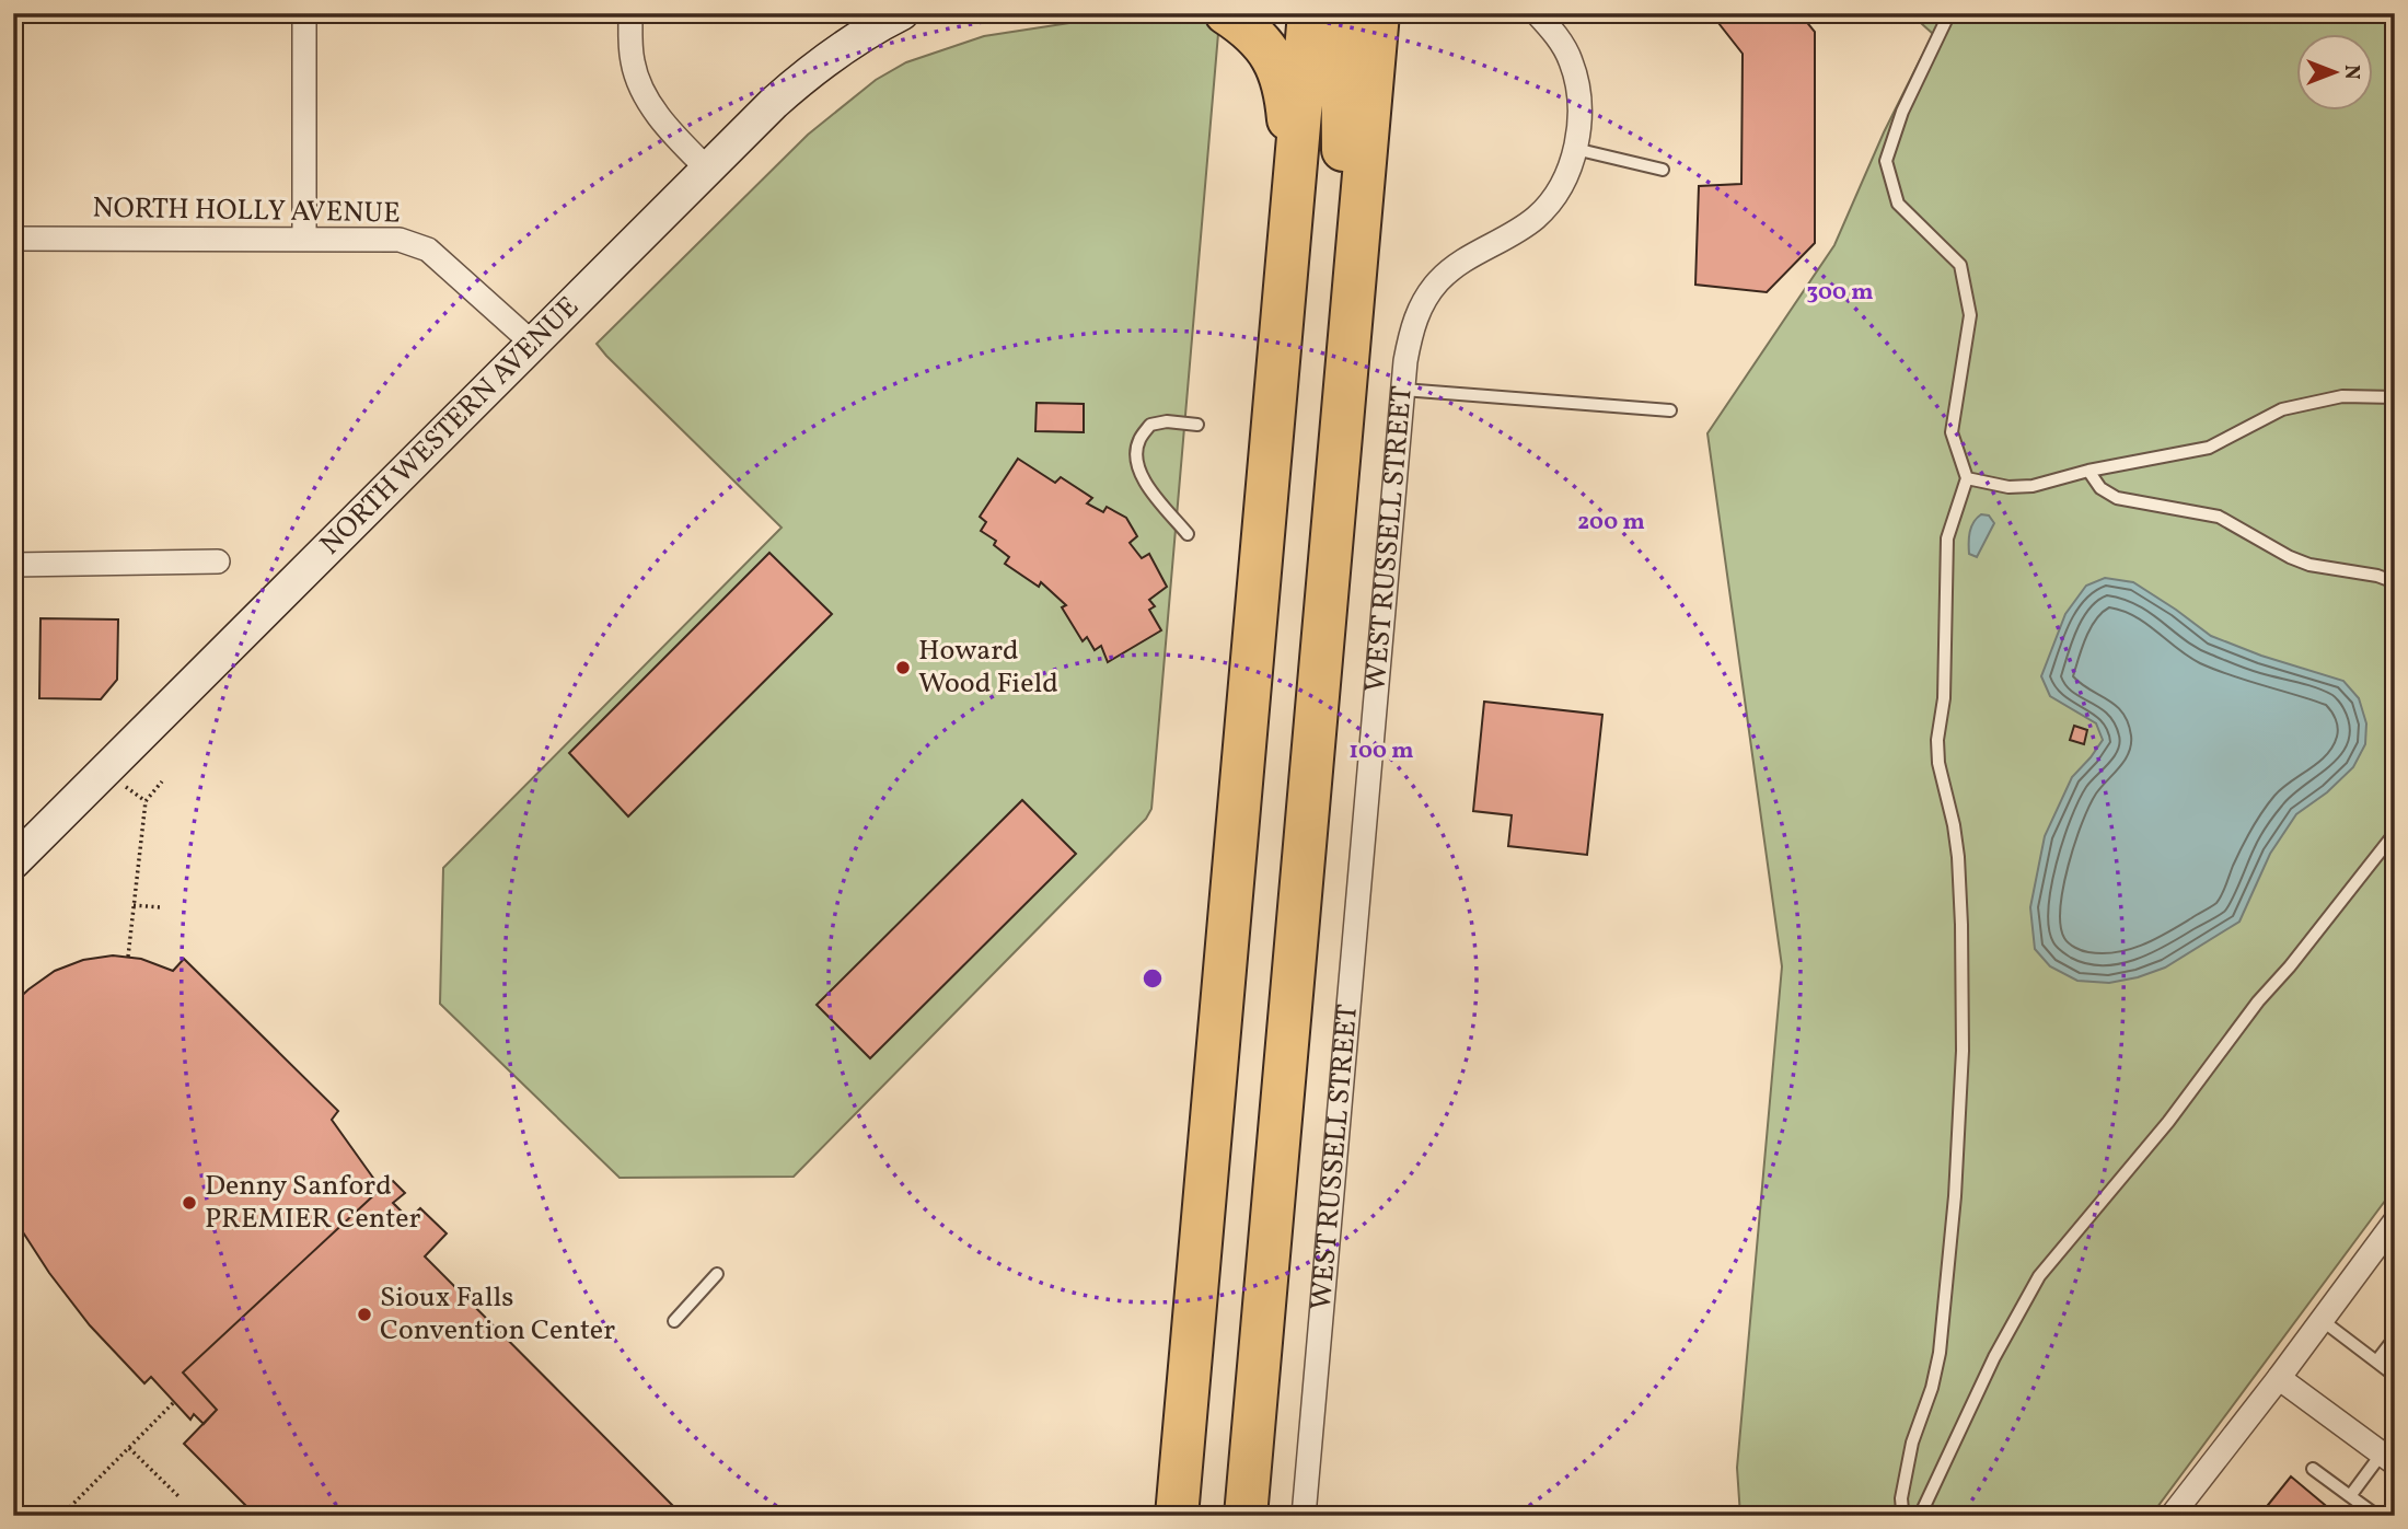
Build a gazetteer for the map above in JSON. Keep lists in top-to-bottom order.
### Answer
{
  "streets": {
    "highway": ["WEST RUSSELL STREET"],
    "street": ["NORTH HOLLY AVENUE", "NORTH WESTERN AVENUE"]
  },
  "crossings": [
    ["NORTH HOLLY AVENUE", "NORTH WESTERN AVENUE"]
  ],
  "places": ["Howard Wood Field", "Denny Sanford PREMIER Center", "Sioux Falls Convention Center"],
  "north": "right",
  "rings": ["300 m", "200 m", "100 m"]
}
